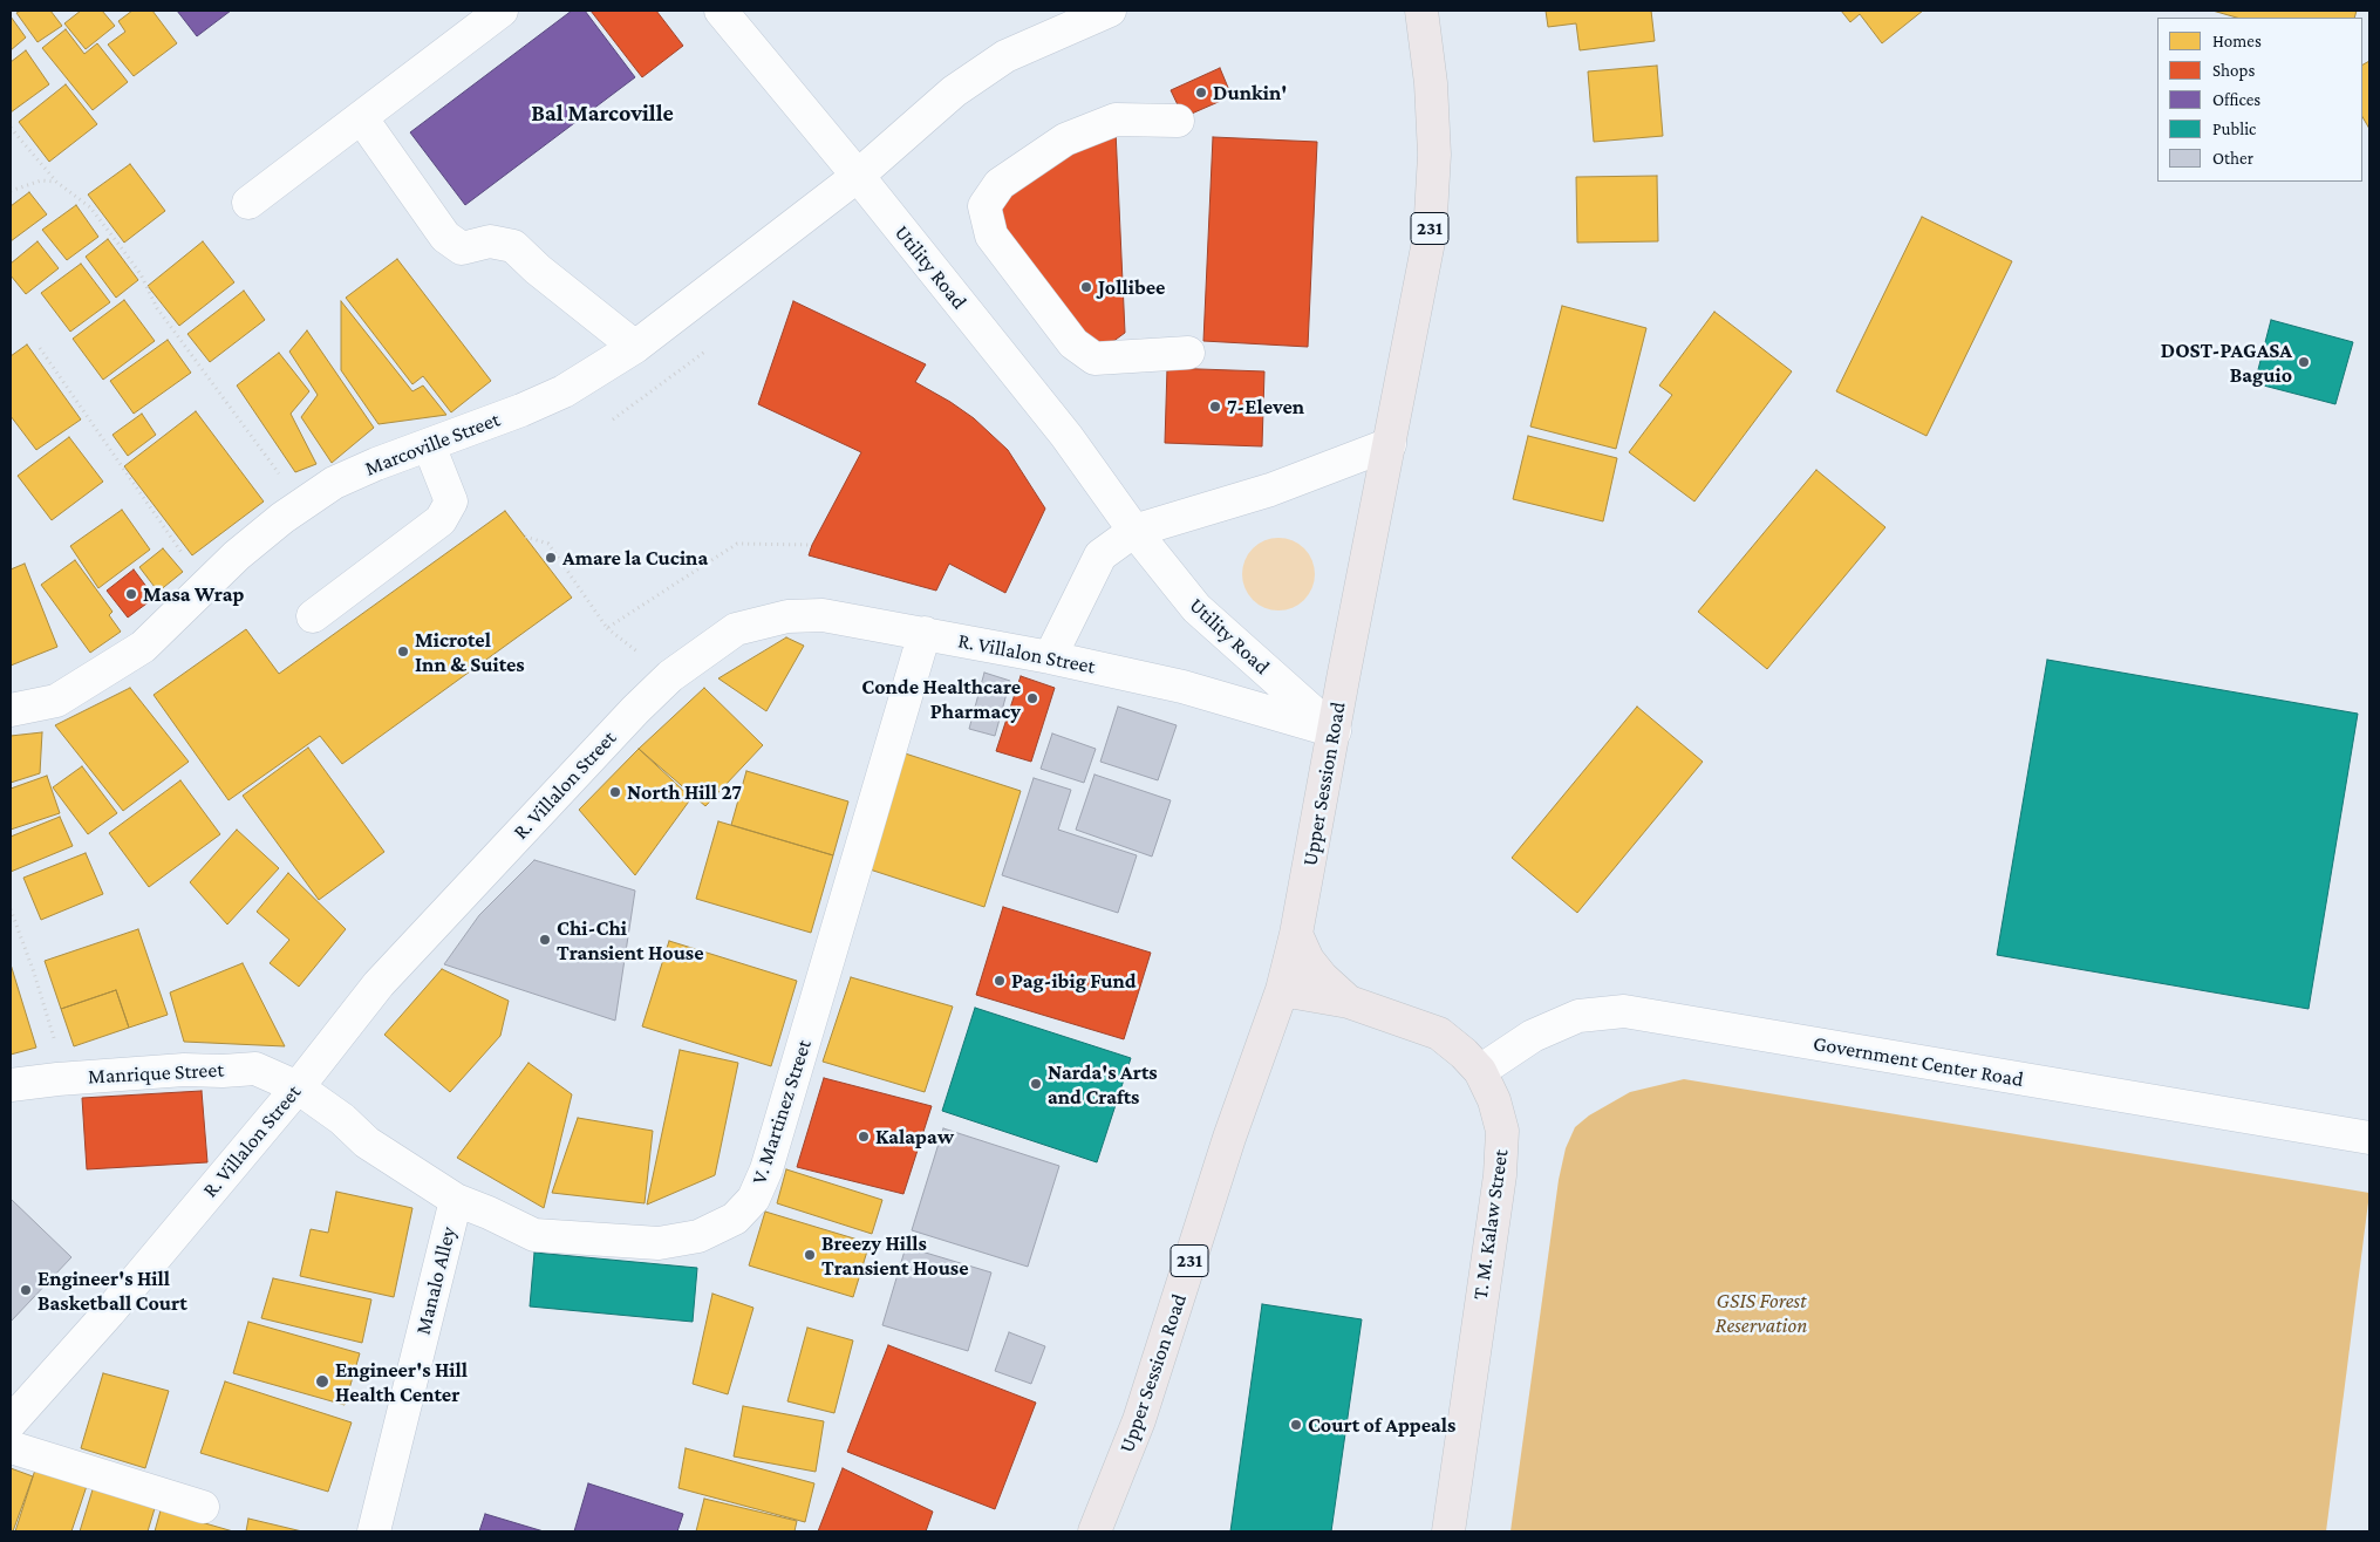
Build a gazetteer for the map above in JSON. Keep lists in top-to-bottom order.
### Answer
{
  "streets": {
    "main road": ["231", "Upper Session Road", "T. M. Kalaw Street"],
    "street": [
      "Utility Road",
      "Marcoville Street",
      "R. Villalon Street",
      "Government Center Road",
      "Manrique Street",
      "V. Martinez Street",
      "Manalo Alley"
    ]
  },
  "crossings": [
    ["Utility Road", "Marcoville Street"],
    ["Utility Road", "R. Villalon Street"],
    ["Utility Road", "Upper Session Road"],
    ["R. Villalon Street", "Upper Session Road"],
    ["R. Villalon Street", "Manrique Street"],
    ["R. Villalon Street", "V. Martinez Street"],
    ["Upper Session Road", "T. M. Kalaw Street"],
    ["Government Center Road", "T. M. Kalaw Street"],
    ["Manrique Street", "V. Martinez Street"],
    ["V. Martinez Street", "Manalo Alley"]
  ],
  "districts": ["Bal Marcoville"],
  "parks": ["GSIS Forest Reservation"],
  "places": [
    "Dunkin'",
    "Jollibee",
    "DOST-PAGASA Baguio",
    "7-Eleven",
    "Amare la Cucina",
    "Masa Wrap",
    "Microtel Inn & Suites",
    "Conde Healthcare Pharmacy",
    "North Hill 27",
    "Chi-Chi Transient House",
    "Pag-ibig Fund",
    "Narda's Arts and Crafts",
    "Kalapaw",
    "Breezy Hills Transient House",
    "Engineer's Hill Basketball Court",
    "Engineer's Hill Health Center",
    "Court of Appeals"
  ],
  "legend": [
    "Homes",
    "Shops",
    "Offices",
    "Public",
    "Other"
  ]
}
